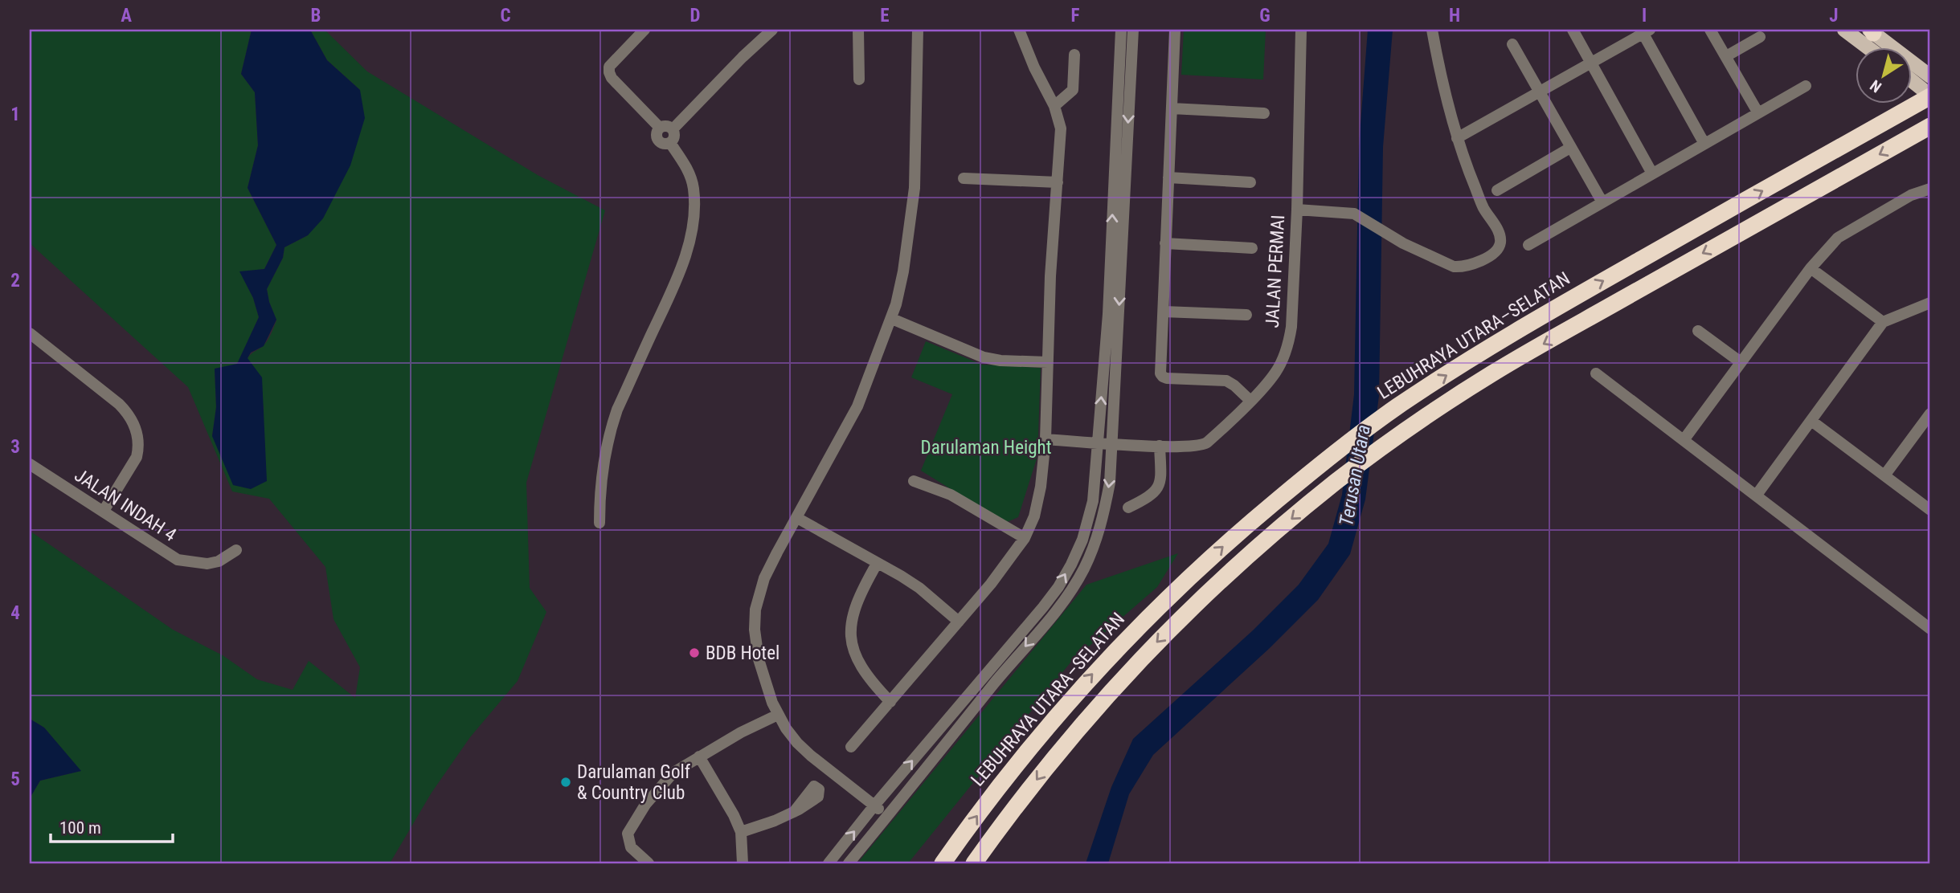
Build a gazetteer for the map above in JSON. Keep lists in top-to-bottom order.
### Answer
{
  "streets": {
    "highway": ["LEBUHRAYA UTARA–SELATAN"],
    "street": ["JALAN PERMAI", "JALAN INDAH 4"]
  },
  "water": ["Terusan Utara"],
  "parks": ["Darulaman Height"],
  "places": ["BDB Hotel", "Darulaman Golf & Country Club"],
  "scale_bar": "100 m",
  "north": "bottom left",
  "grid": {
    "columns": [
      "A",
      "B",
      "C",
      "D",
      "E",
      "F",
      "G",
      "H",
      "I",
      "J"
    ],
    "rows": [
      "1",
      "2",
      "3",
      "4",
      "5"
    ]
  }
}
